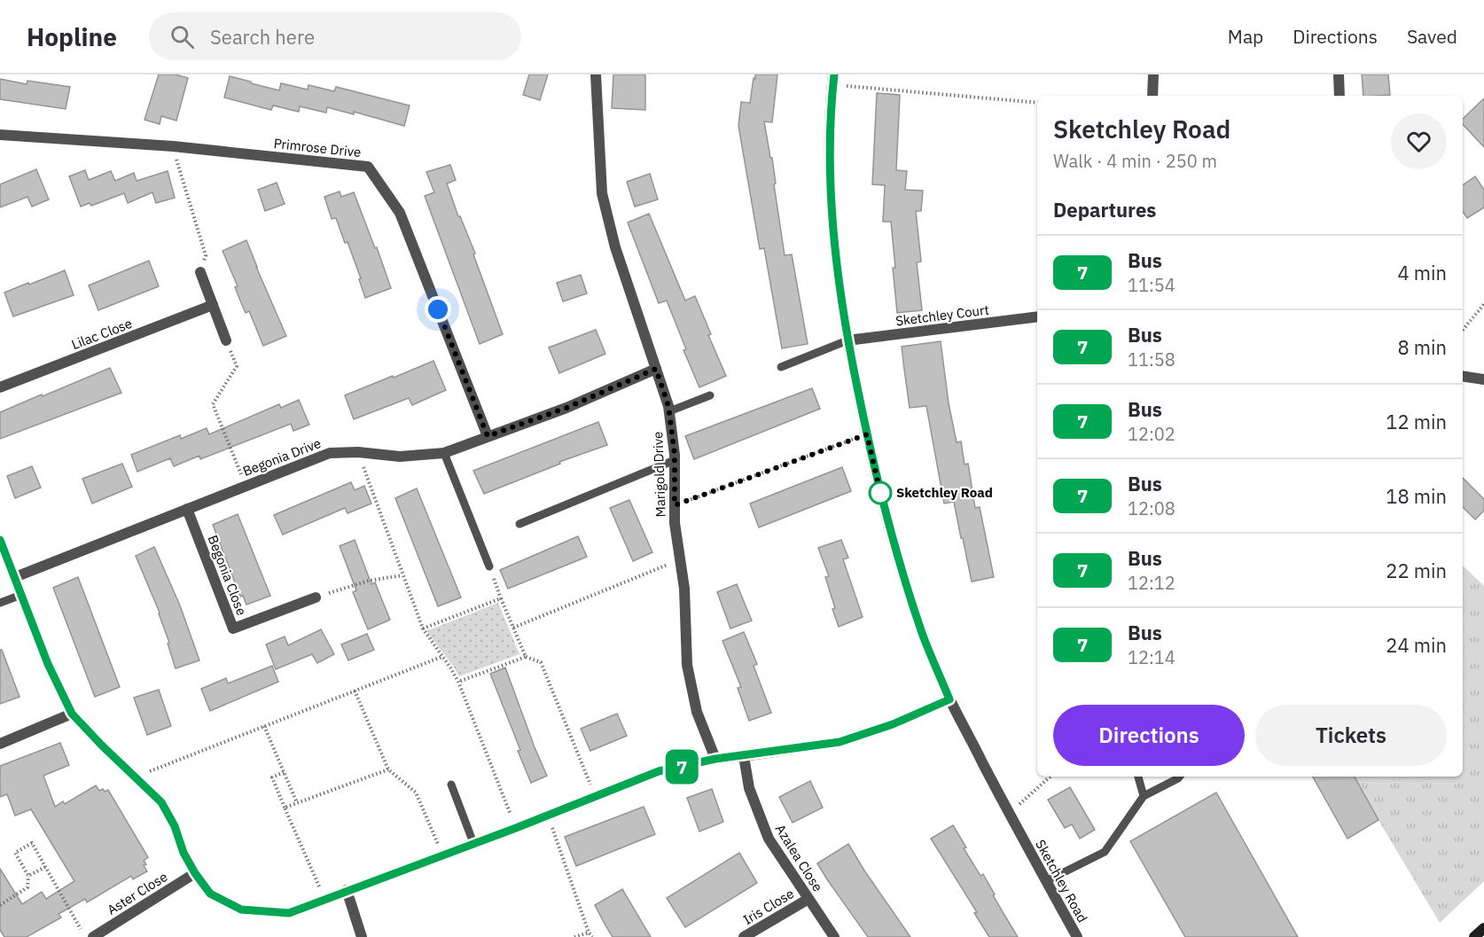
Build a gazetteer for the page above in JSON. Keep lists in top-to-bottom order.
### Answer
{
  "streets": {
    "street": [
      "Primrose Drive",
      "Sketchley Court",
      "Lilac Close",
      "Begonia Drive",
      "Marigold Drive",
      "Begonia Close",
      "Azalea Close",
      "Sketchley Road",
      "Aster Close",
      "Iris Close"
    ]
  },
  "crossings": [
    ["Primrose Drive", "Begonia Drive"],
    ["Sketchley Court", "Sketchley Road"],
    ["Begonia Drive", "Marigold Drive"],
    ["Begonia Drive", "Begonia Close"],
    ["Azalea Close", "Iris Close"]
  ],
  "places": ["Sketchley Road"],
  "lines": ["bus line 7"],
  "page": {
    "header": "Hopline",
    "search": "Search here",
    "nav": ["Map", "Directions", "Saved"],
    "on_map": "7",
    "heading": [
      ["Sketchley Road", "Walk · 4 min · 250 m"],
      "Departures"
    ],
    "list": [
      {
        "mark": "7",
        "name": "Bus",
        "note": "11:54",
        "value": "4 min"
      },
      {
        "mark": "7",
        "name": "Bus",
        "note": "11:58",
        "value": "8 min"
      },
      {
        "mark": "7",
        "name": "Bus",
        "note": "12:02",
        "value": "12 min"
      },
      {
        "mark": "7",
        "name": "Bus",
        "note": "12:08",
        "value": "18 min"
      },
      {
        "mark": "7",
        "name": "Bus",
        "note": "12:12",
        "value": "22 min"
      },
      {
        "mark": "7",
        "name": "Bus",
        "note": "12:14",
        "value": "24 min"
      }
    ],
    "buttons": ["Directions", "Tickets"]
  }
}
